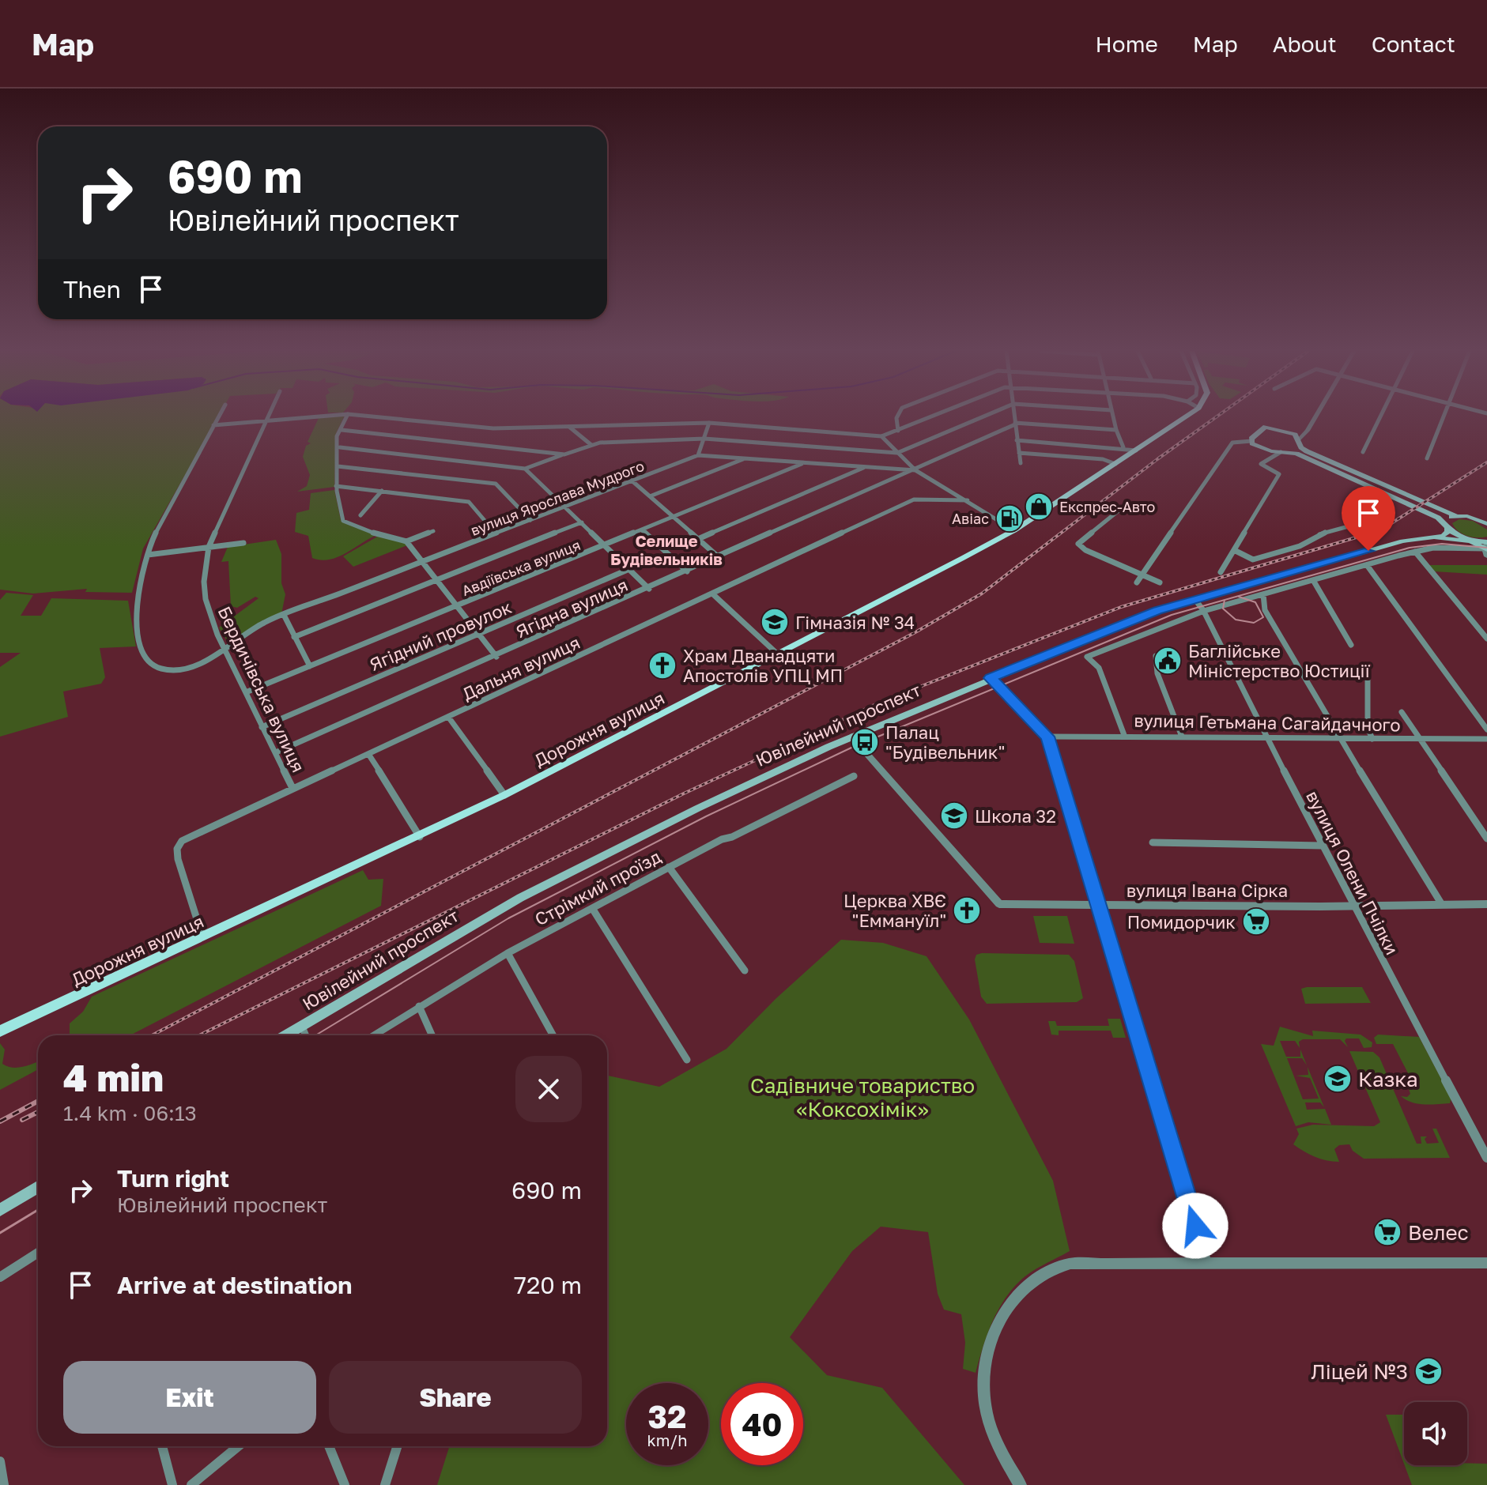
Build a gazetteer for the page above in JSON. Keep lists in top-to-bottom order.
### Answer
{
  "streets": {
    "main road": ["Ювілейний проспект", "Дорожня вулиця"],
    "street": [
      "вулиця Ярослава Мудрого",
      "Авдіївська вулиця",
      "Ягідна вулиця",
      "Ягідний провулок",
      "Дальня вулиця",
      "Бердичівська вулиця",
      "вулиця Гетьмана Сагайдачного",
      "вулиця Олени Пчілки",
      "Стрімкий проїзд",
      "вулиця Івана Сірка"
    ]
  },
  "crossings": [
    ["вулиця Ярослава Мудрого", "Авдіївська вулиця"],
    ["вулиця Ярослава Мудрого", "Ягідна вулиця"],
    ["вулиця Ярослава Мудрого", "Бердичівська вулиця"],
    ["Авдіївська вулиця", "Бердичівська вулиця"],
    ["Ягідна вулиця", "Бердичівська вулиця"],
    ["Ягідний провулок", "Бердичівська вулиця"],
    ["Дальня вулиця", "Бердичівська вулиця"],
    ["Дальня вулиця", "Дорожня вулиця"],
    ["вулиця Гетьмана Сагайдачного", "вулиця Олени Пчілки"],
    ["Ювілейний проспект", "вулиця Олени Пчілки"],
    ["Ювілейний проспект", "вулиця Івана Сірка"],
    ["вулиця Олени Пчілки", "вулиця Івана Сірка"]
  ],
  "districts": ["Селище Будівельників"],
  "parks": ["Садівниче товариство «Коксохімік»"],
  "places": {
    "shop": ["Експрес-Авто"],
    "fuel station": ["Авіас"],
    "school or university": [
      "Гімназія № 34",
      "Школа 32",
      "Казка",
      "Ліцей №3"
    ],
    "public building": ["Баглійське Міністерство Юстиції"],
    "church": ["Храм Дванадцяти Апостолів УПЦ МП", "Церква ХВЄ \"Еммануїл\""],
    "bus stop": ["Палац \"Будівельник\""],
    "supermarket": ["Помидорчик", "Велес"]
  },
  "page": {
    "header": "Map",
    "nav": [
      "Home",
      "Map",
      "About",
      "Contact"
    ],
    "turn": ["690 m", "Ювілейний проспект"],
    "then": "Then",
    "heading": ["4 min", "1.4 km · 06:13"],
    "list": [
      {
        "name": "Turn right",
        "note": "Ювілейний проспект",
        "value": "690 m"
      },
      {
        "name": "Arrive at destination",
        "value": "720 m"
      }
    ],
    "buttons": ["Exit", "Share"],
    "speed": "32 km/h",
    "limit": "40"
  }
}
